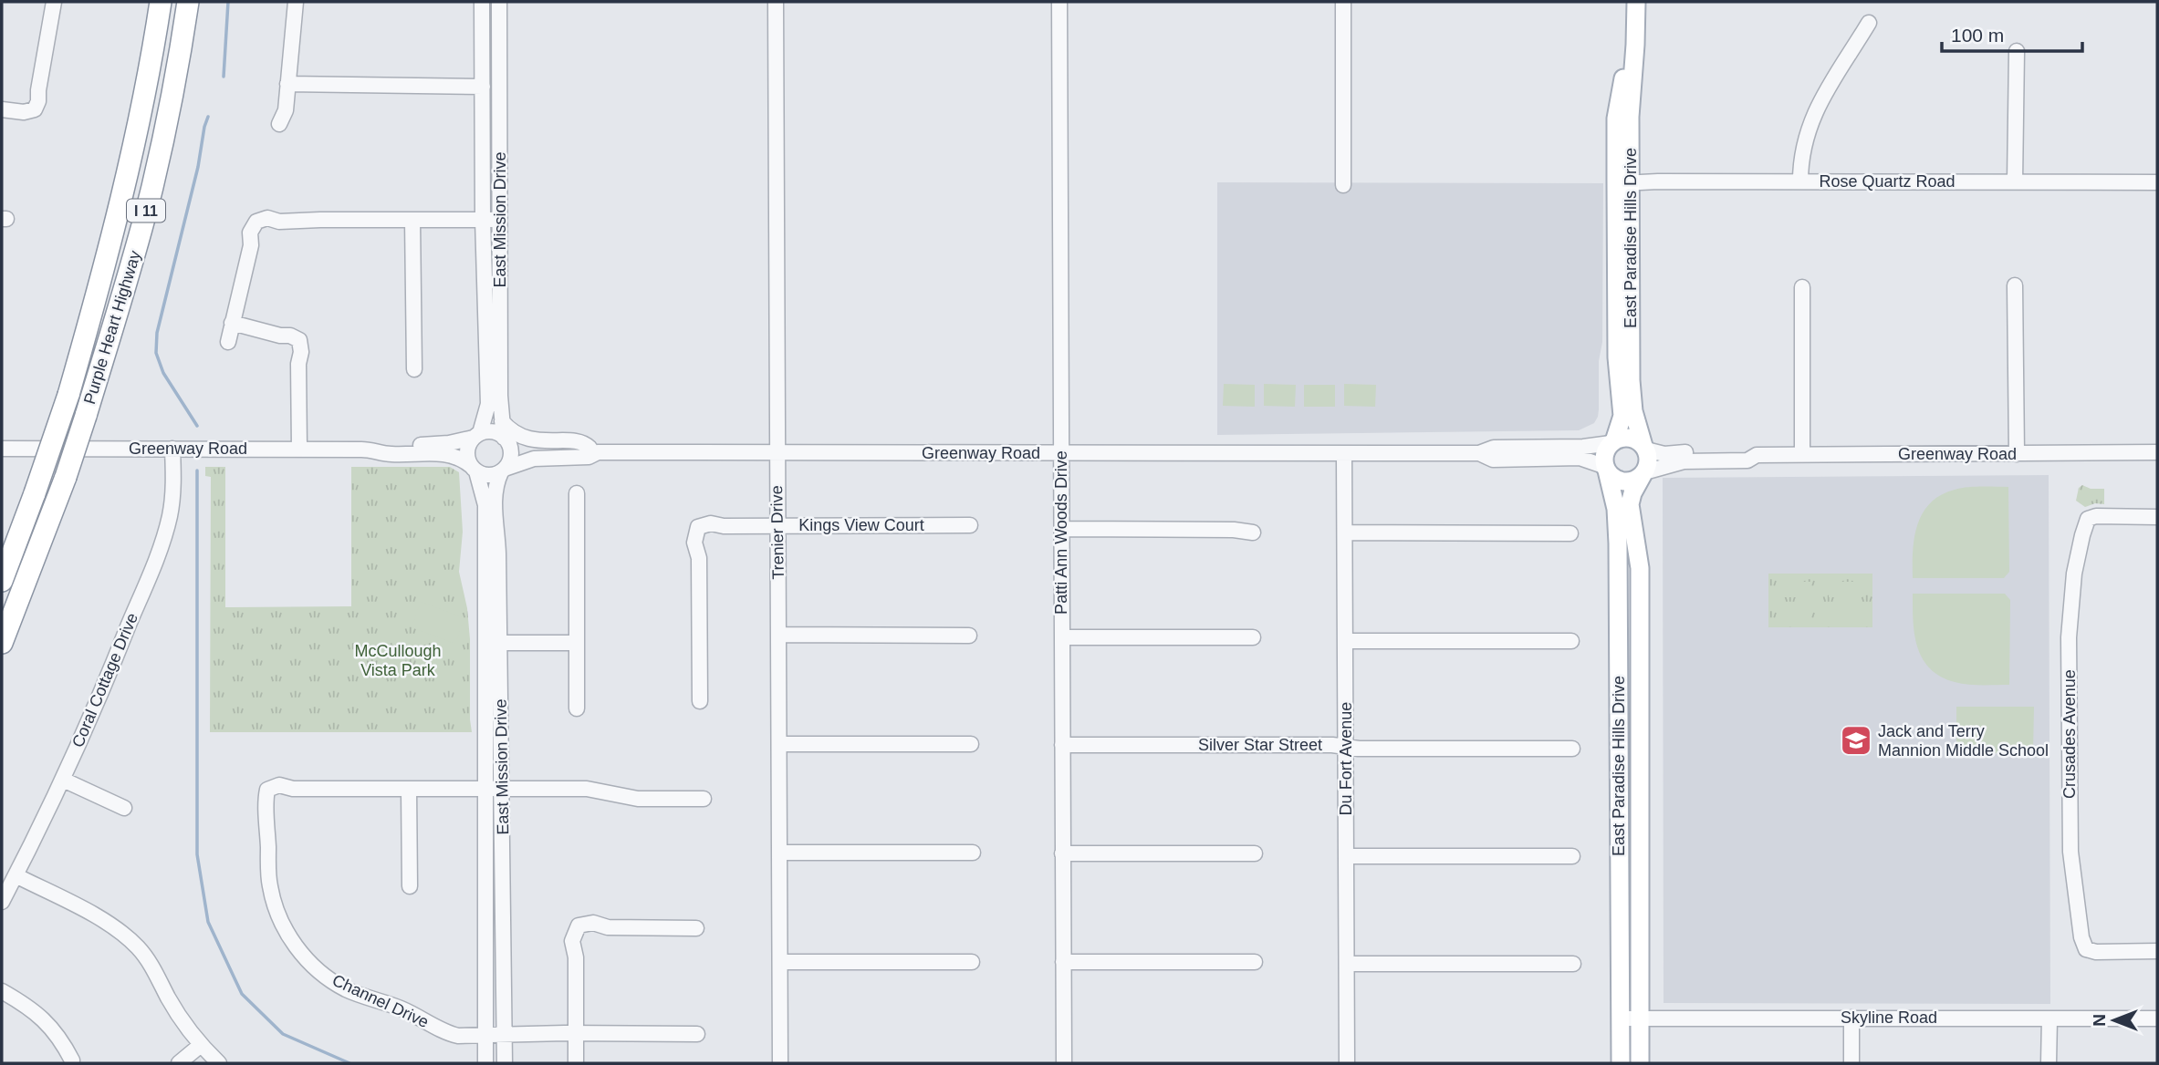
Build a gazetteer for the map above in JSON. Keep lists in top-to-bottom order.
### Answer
{
  "streets": {
    "highway": ["I 11", "Purple Heart Highway"],
    "main road": ["East Paradise Hills Drive"],
    "street": [
      "Rose Quartz Road",
      "East Mission Drive",
      "Greenway Road",
      "Kings View Court",
      "Trenier Drive",
      "Patti Ann Woods Drive",
      "Coral Cottage Drive",
      "Crusades Avenue",
      "Silver Star Street",
      "Du Fort Avenue",
      "Channel Drive",
      "Skyline Road"
    ]
  },
  "crossings": [
    ["Rose Quartz Road", "East Paradise Hills Drive"],
    ["East Mission Drive", "Greenway Road"],
    ["East Mission Drive", "Channel Drive"],
    ["East Paradise Hills Drive", "Greenway Road"],
    ["East Paradise Hills Drive", "Skyline Road"],
    ["Greenway Road", "Trenier Drive"],
    ["Greenway Road", "Patti Ann Woods Drive"],
    ["Greenway Road", "Coral Cottage Drive"],
    ["Greenway Road", "Du Fort Avenue"],
    ["Kings View Court", "Trenier Drive"],
    ["Patti Ann Woods Drive", "Silver Star Street"],
    ["Silver Star Street", "Du Fort Avenue"]
  ],
  "parks": ["McCullough Vista Park"],
  "places": {
    "school or university": ["Jack and Terry Mannion Middle School"]
  },
  "scale_bar": "100 m",
  "north": "left"
}
